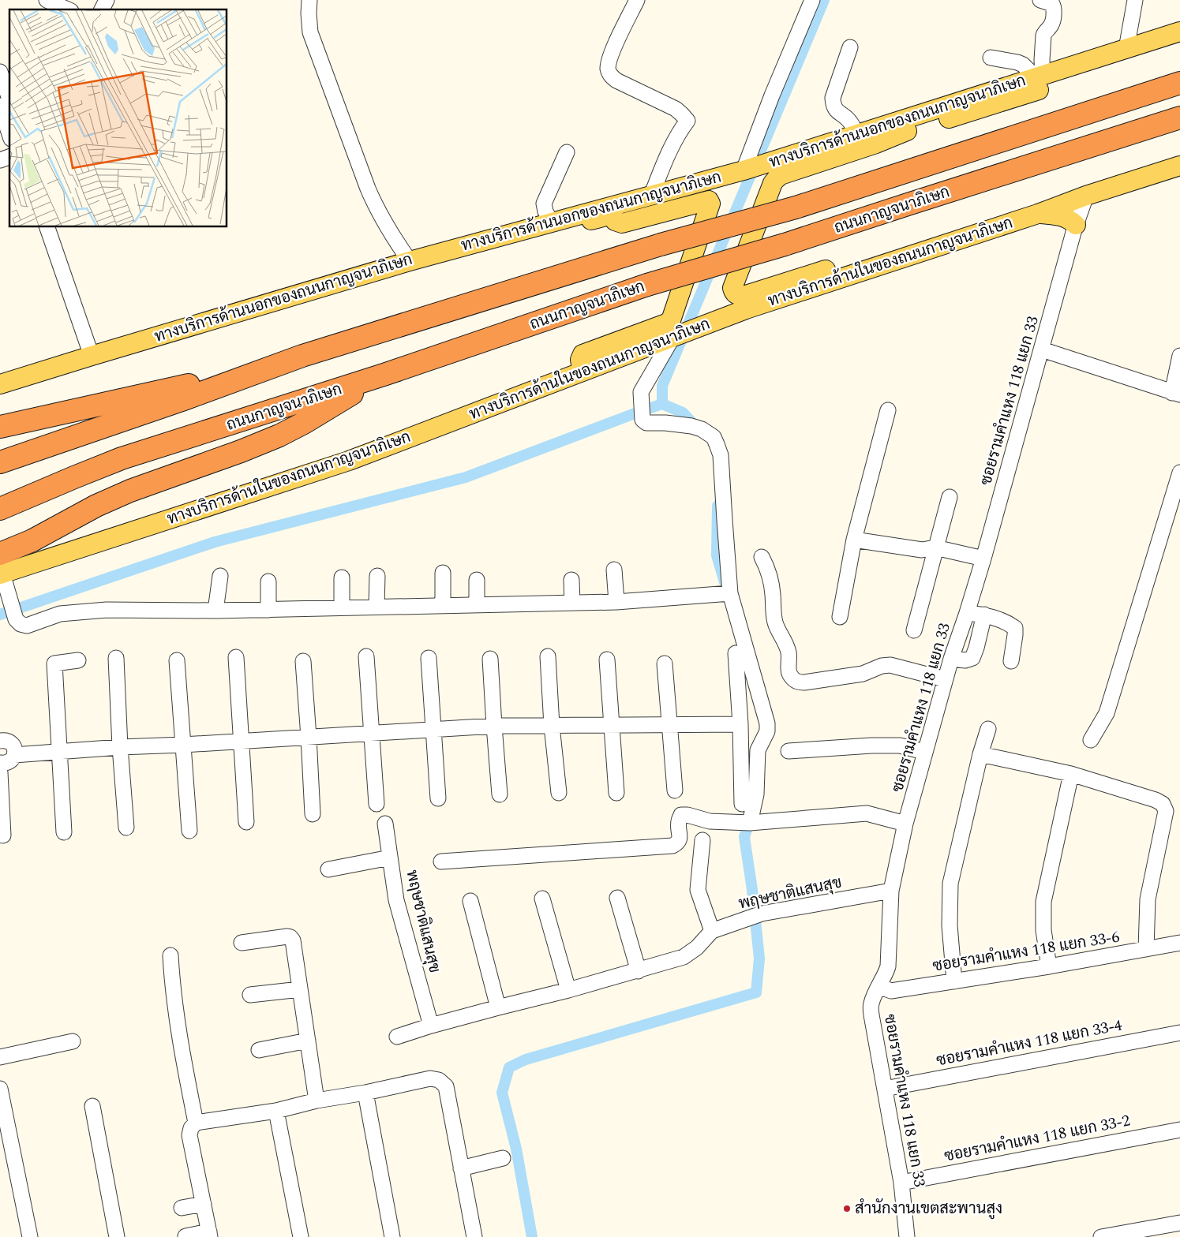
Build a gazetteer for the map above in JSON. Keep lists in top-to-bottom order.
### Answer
{
  "streets": {
    "highway": ["ถนนกาญจนาภิเษก"],
    "main road": ["ทางบริการด้านนอกของถนนกาญจนาภิเษก", "ทางบริการด้านในของถนนกาญจนาภิเษก"],
    "street": [
      "ซอยรามคำแหง 118 แยก 33",
      "พฤษชาติแสนสุข",
      "ซอยรามคำแหง 118 แยก 33-6",
      "ซอยรามคำแหง 118 แยก 33-4",
      "ซอยรามคำแหง 118 แยก 33-2"
    ]
  },
  "crossings": [
    ["ทางบริการด้านในของถนนกาญจนาภิเษก", "ซอยรามคำแหง 118 แยก 33"],
    ["ซอยรามคำแหง 118 แยก 33", "พฤษชาติแสนสุข"],
    ["ซอยรามคำแหง 118 แยก 33", "ซอยรามคำแหง 118 แยก 33-6"],
    ["ซอยรามคำแหง 118 แยก 33", "ซอยรามคำแหง 118 แยก 33-4"],
    ["ซอยรามคำแหง 118 แยก 33", "ซอยรามคำแหง 118 แยก 33-2"]
  ],
  "places": ["สำนักงานเขตสะพานสูง"]
}
